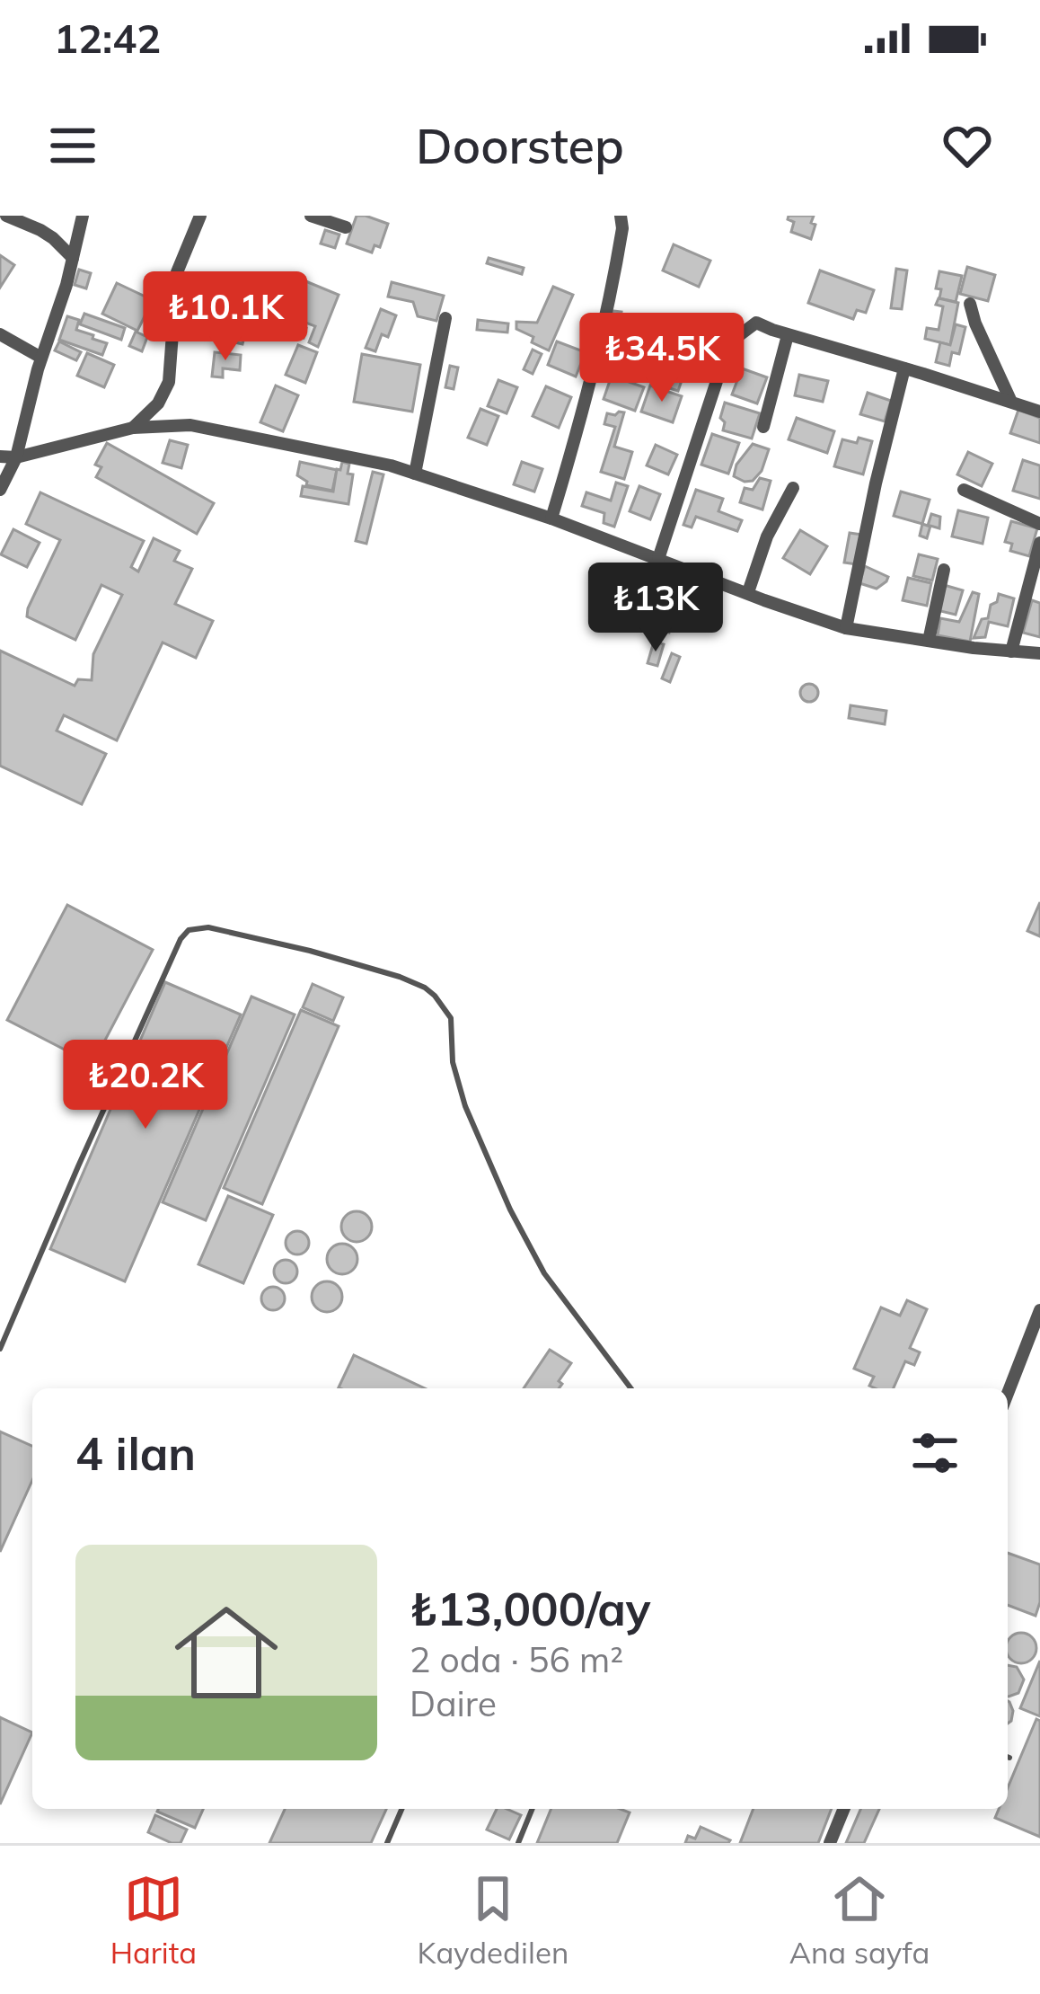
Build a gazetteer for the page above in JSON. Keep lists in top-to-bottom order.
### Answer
{
  "page": {
    "status": "12:42",
    "header": "Doorstep",
    "price": [
      "₺10.1K",
      "₺34.5K",
      "₺13K",
      "₺20.2K"
    ],
    "heading": "4 ilan",
    "list": [
      {
        "name": "₺13,000/ay",
        "note": "2 oda · 56 m² · Daire"
      }
    ],
    "tabs": ["Harita", "Kaydedilen", "Ana sayfa"]
  }
}
